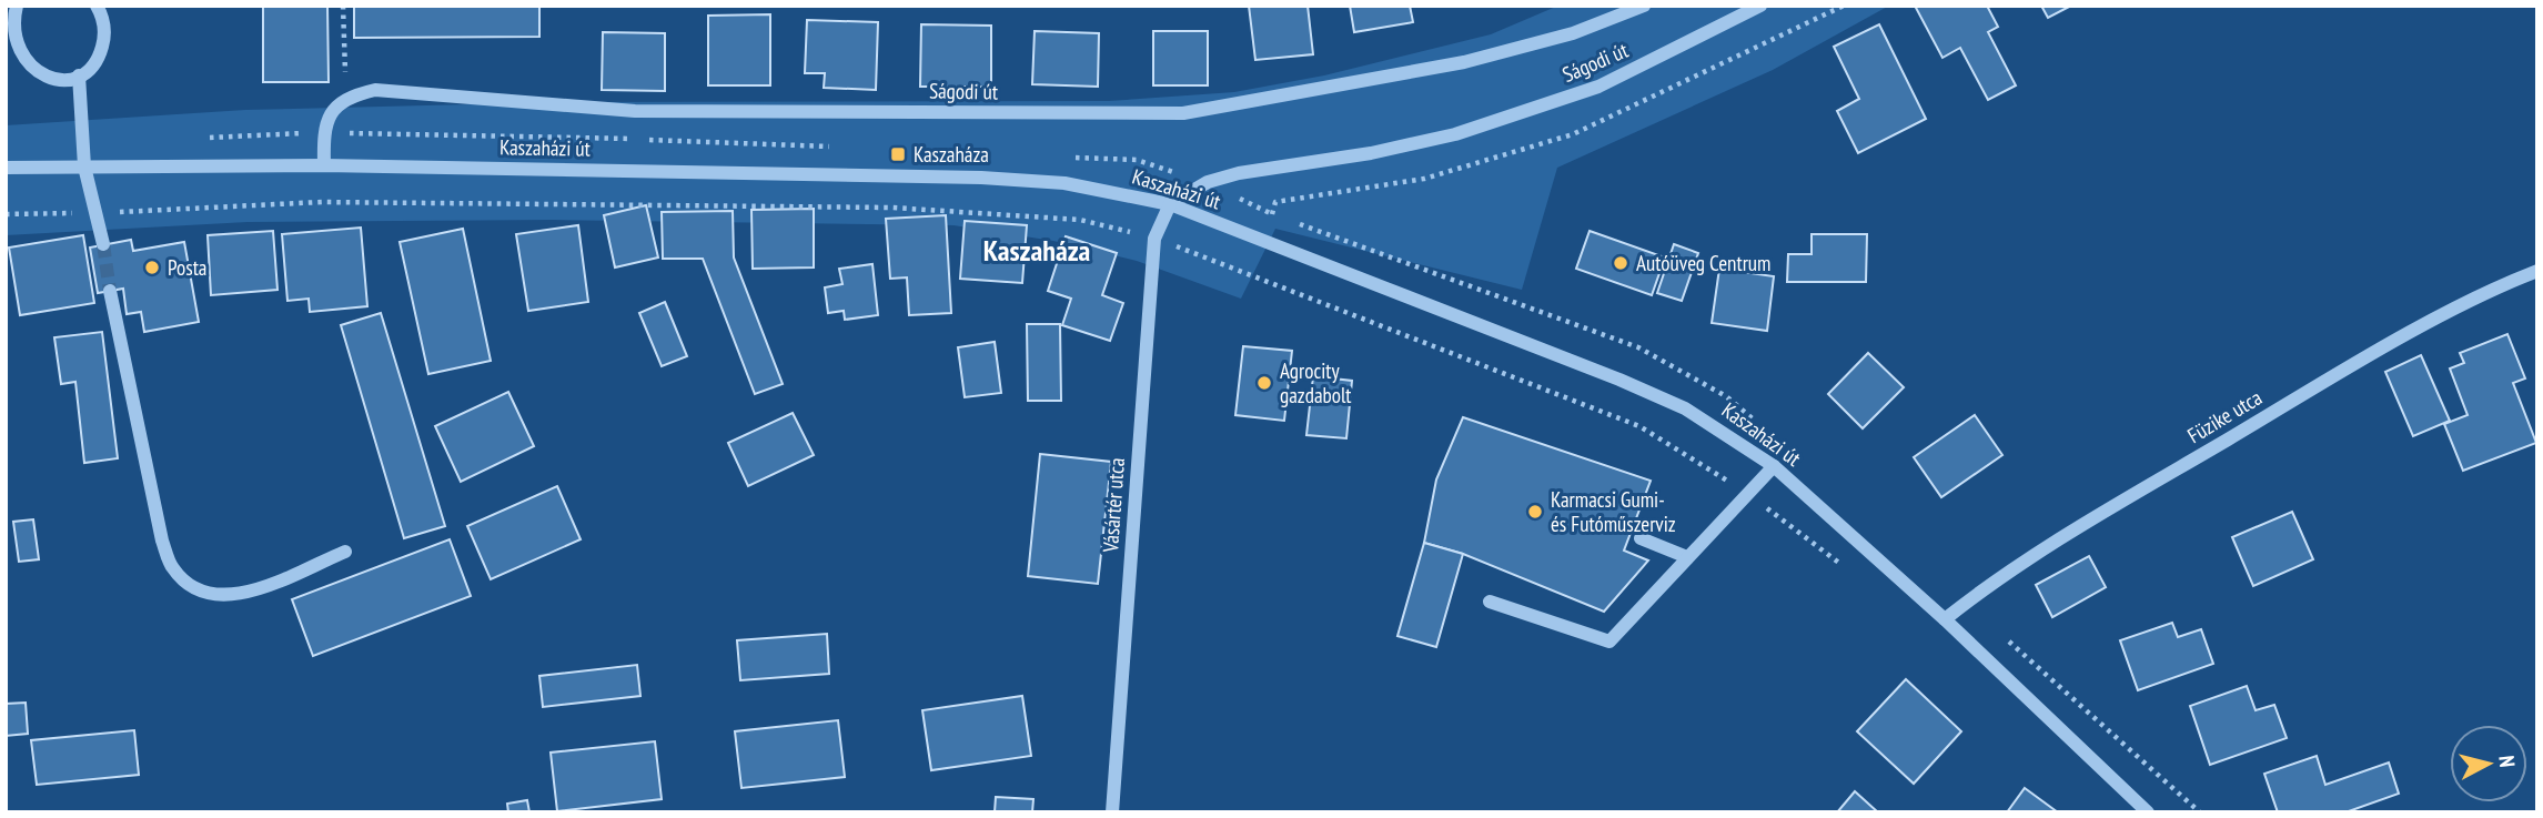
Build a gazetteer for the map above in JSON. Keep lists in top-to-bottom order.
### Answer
{
  "streets": {
    "street": [
      "Ságodi út",
      "Kaszaházi út",
      "Füzike utca",
      "Vásártér utca"
    ]
  },
  "crossings": [
    ["Ságodi út", "Kaszaházi út"],
    ["Ságodi út", "Vásártér utca"],
    ["Kaszaházi út", "Füzike utca"],
    ["Kaszaházi út", "Vásártér utca"]
  ],
  "districts": ["Kaszaháza"],
  "places": {
    "transit": ["Kaszaháza"],
    "other": [
      "Autóüveg Centrum",
      "Posta",
      "Agrocity gazdabolt",
      "Karmacsi Gumi- és Futóműszerviz"
    ]
  },
  "north": "right"
}
